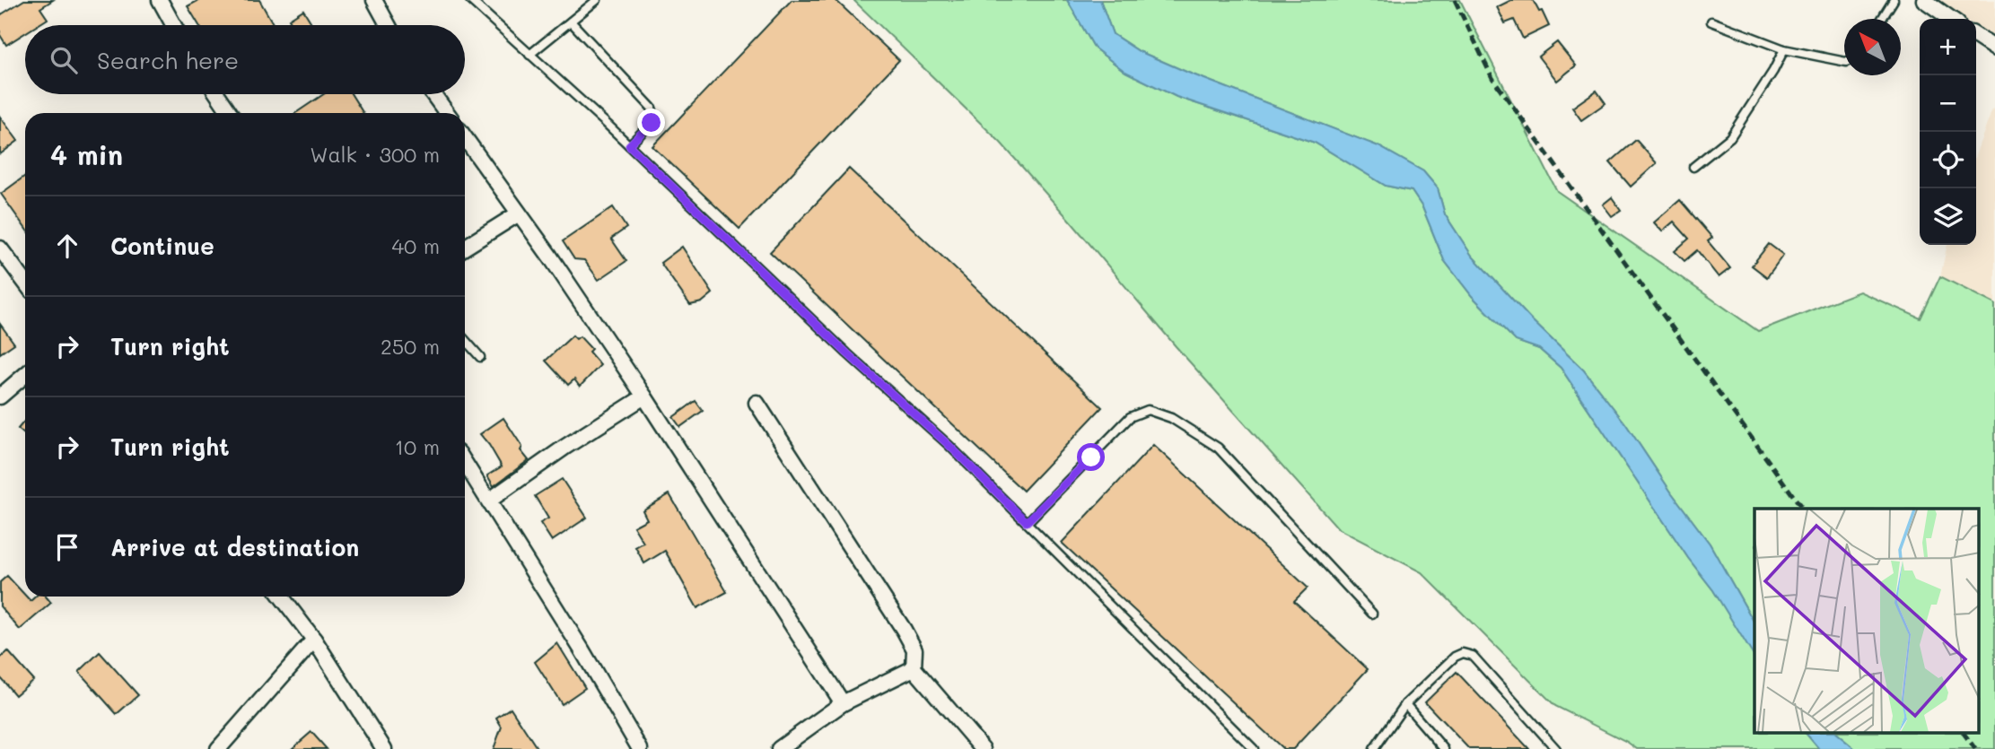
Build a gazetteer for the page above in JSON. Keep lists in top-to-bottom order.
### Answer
{
  "north": "top left",
  "page": {
    "map_buttons": ["+", "−"],
    "search": "Search here",
    "heading": ["4 min", "Walk · 300 m"],
    "list": [
      ["Continue", "40 m"],
      ["Turn right", "250 m"],
      ["Turn right", "10 m"],
      "Arrive at destination"
    ]
  }
}
